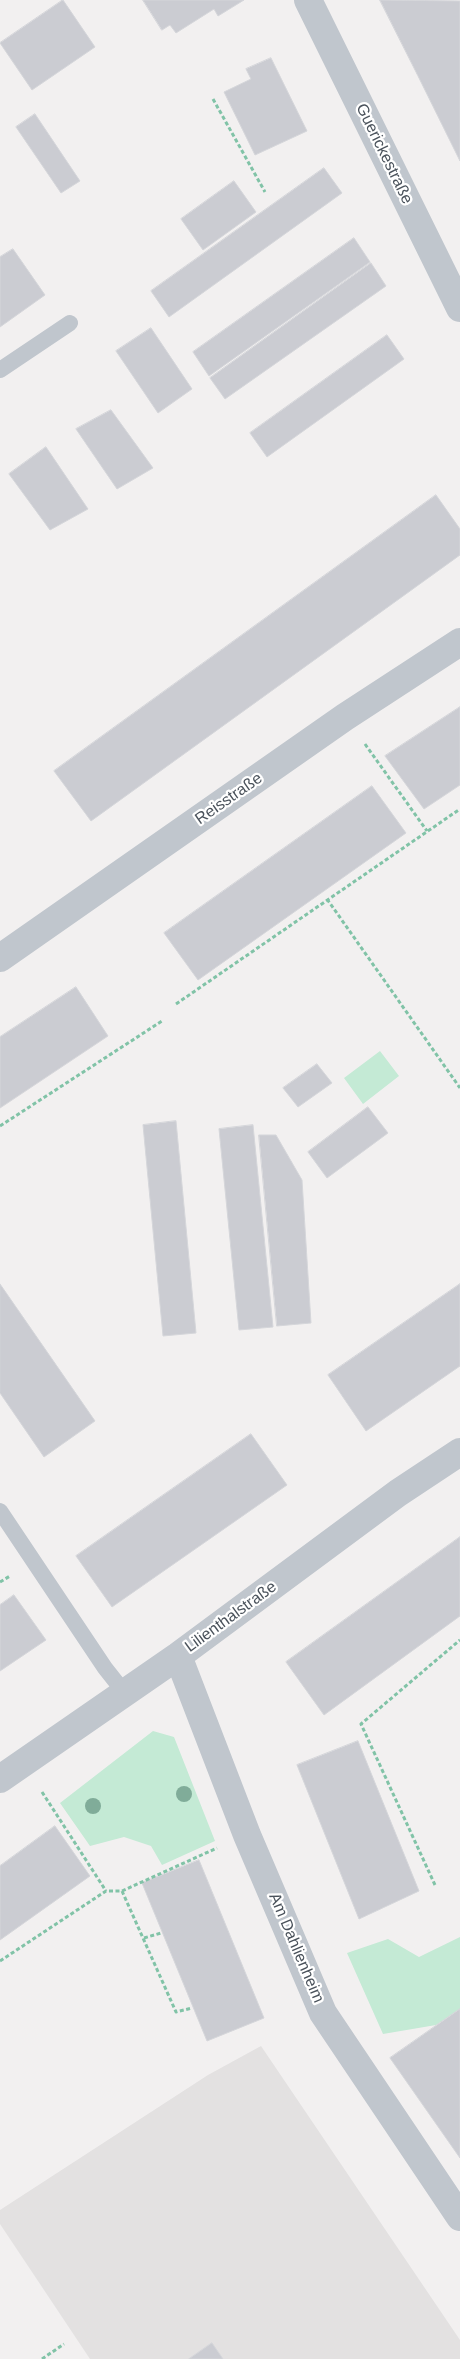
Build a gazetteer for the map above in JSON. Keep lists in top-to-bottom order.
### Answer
{
  "streets": {
    "street": [
      "Guerickestraße",
      "Reisstraße",
      "Lilienthalstraße",
      "Am Dahlienheim"
    ]
  },
  "crossings": [
    ["Lilienthalstraße", "Am Dahlienheim"]
  ]
}
